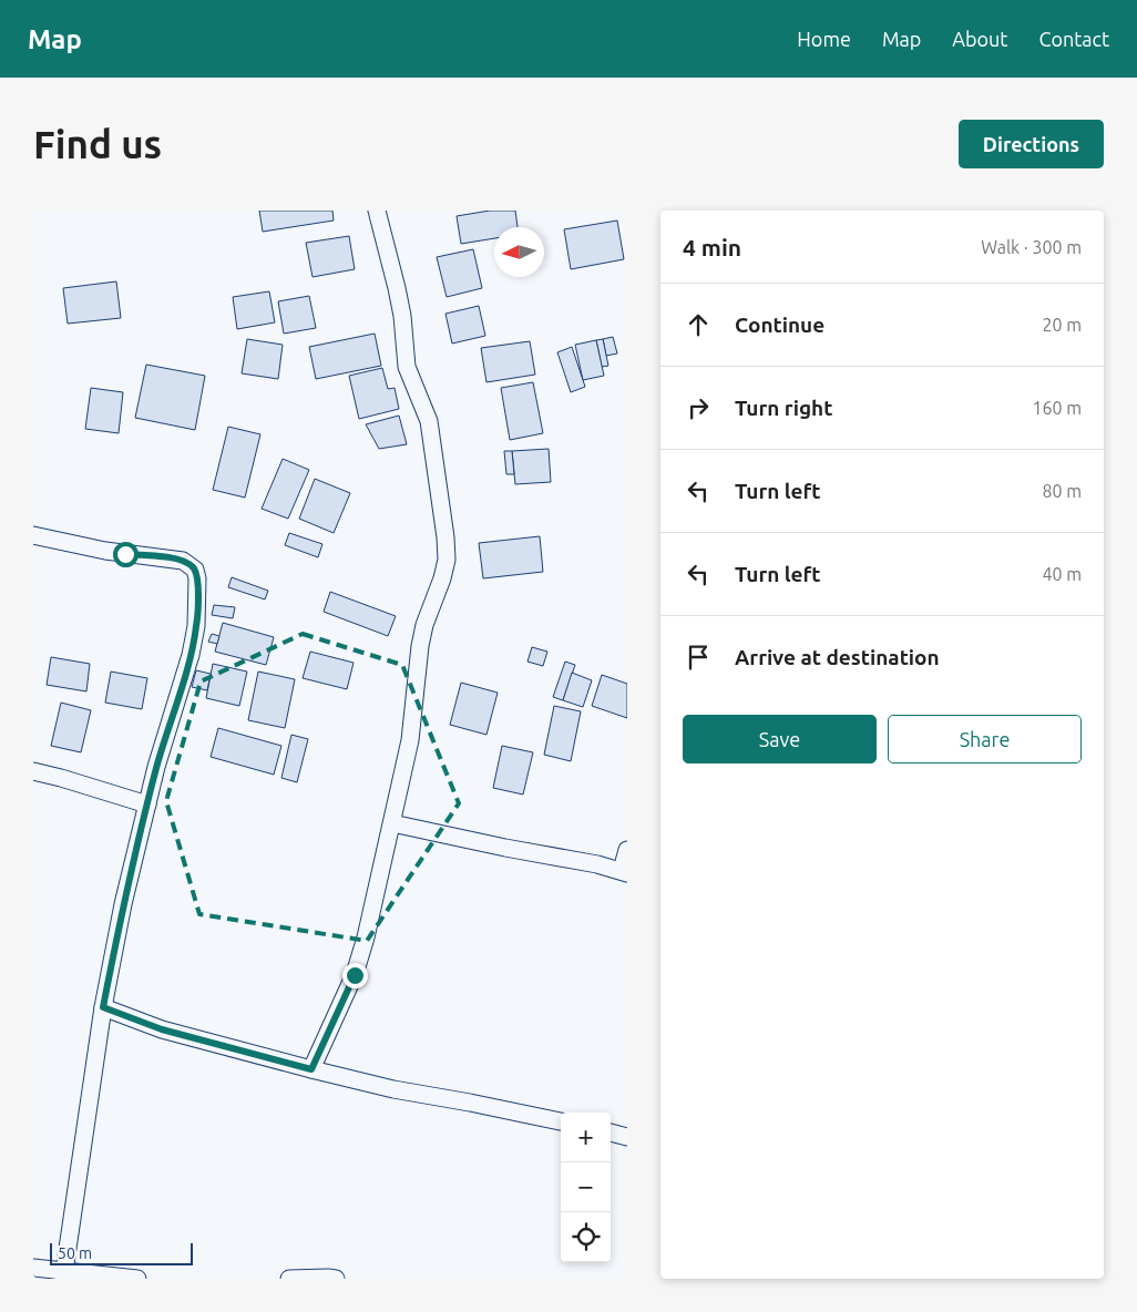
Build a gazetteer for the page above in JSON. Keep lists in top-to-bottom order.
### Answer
{
  "scale_bar": "50 m",
  "north": "left",
  "page": {
    "header": "Map",
    "nav": [
      "Home",
      "Map",
      "About",
      "Contact"
    ],
    "buttons": [
      "Directions",
      ["Save", "Share"]
    ],
    "title": "Find us",
    "heading": ["4 min", "Walk · 300 m"],
    "list": [
      ["Continue", "20 m"],
      ["Turn right", "160 m"],
      ["Turn left", "80 m"],
      ["Turn left", "40 m"],
      "Arrive at destination"
    ],
    "map_buttons": ["+", "−"],
    "scale": "50 m"
  }
}
